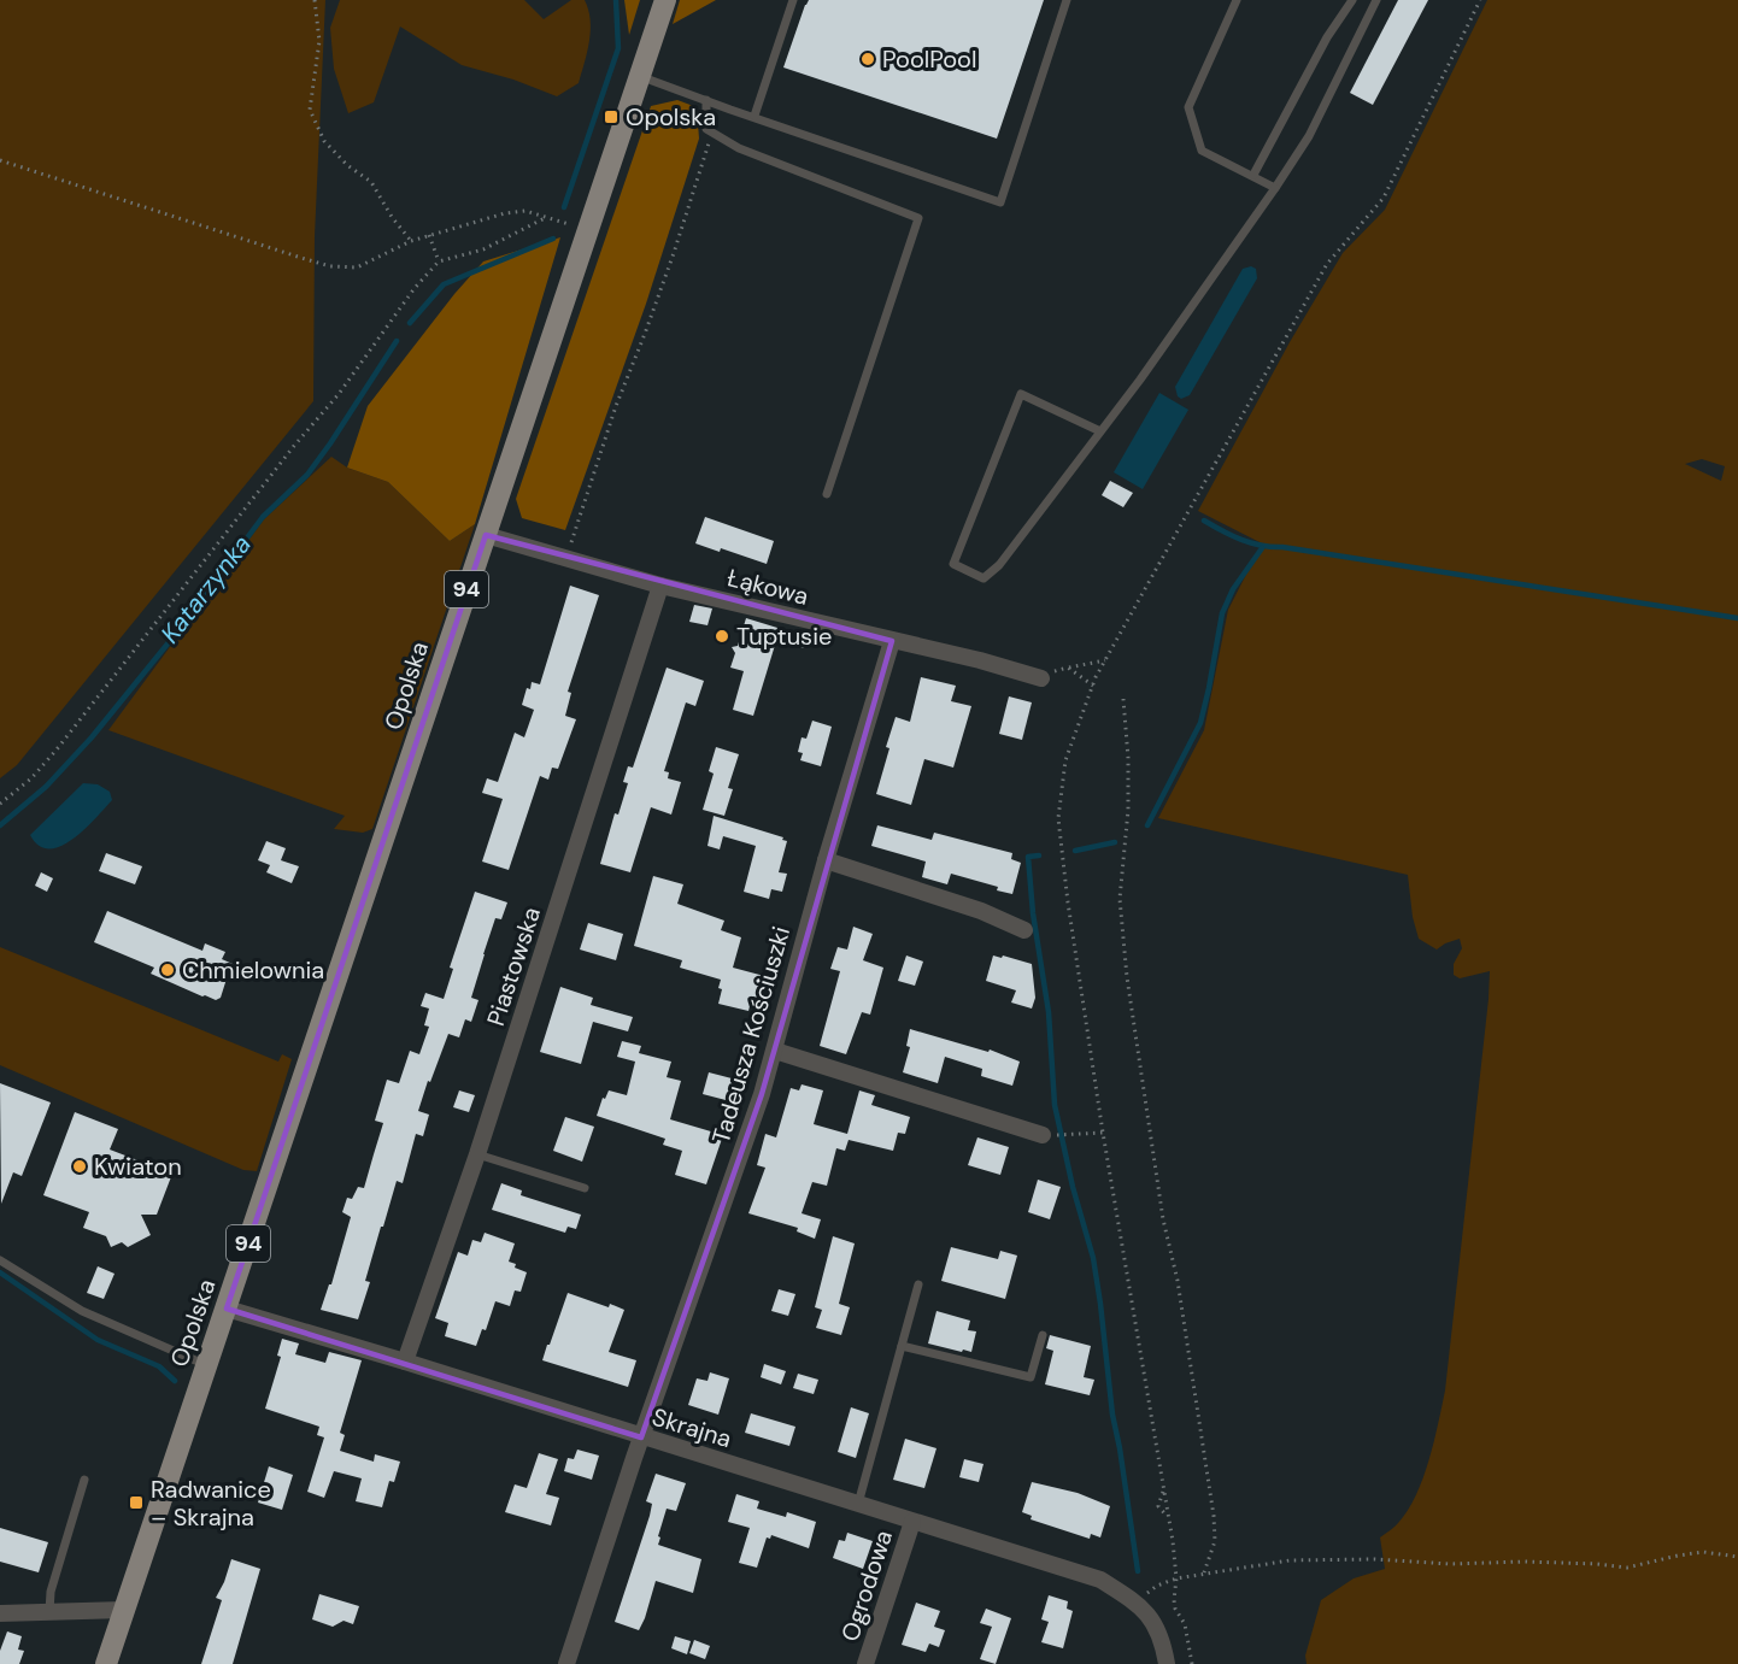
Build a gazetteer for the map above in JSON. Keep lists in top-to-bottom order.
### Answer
{
  "streets": {
    "main road": ["94", "Opolska"],
    "street": [
      "Łąkowa",
      "Piastowska",
      "Tadeusza Kościuszki",
      "Skrajna",
      "Ogrodowa"
    ]
  },
  "crossings": [
    ["Łąkowa", "Opolska"],
    ["Łąkowa", "Piastowska"],
    ["Łąkowa", "Tadeusza Kościuszki"],
    ["94", "Opolska"],
    ["Opolska", "Skrajna"],
    ["Piastowska", "Skrajna"],
    ["Tadeusza Kościuszki", "Skrajna"],
    ["Skrajna", "Ogrodowa"]
  ],
  "water": ["Katarzynka"],
  "places": {
    "other": [
      "PoolPool",
      "Tuptusie",
      "Chmielownia",
      "Kwiaton"
    ],
    "transit": ["Opolska", "Radwanice – Skrajna"]
  }
}
